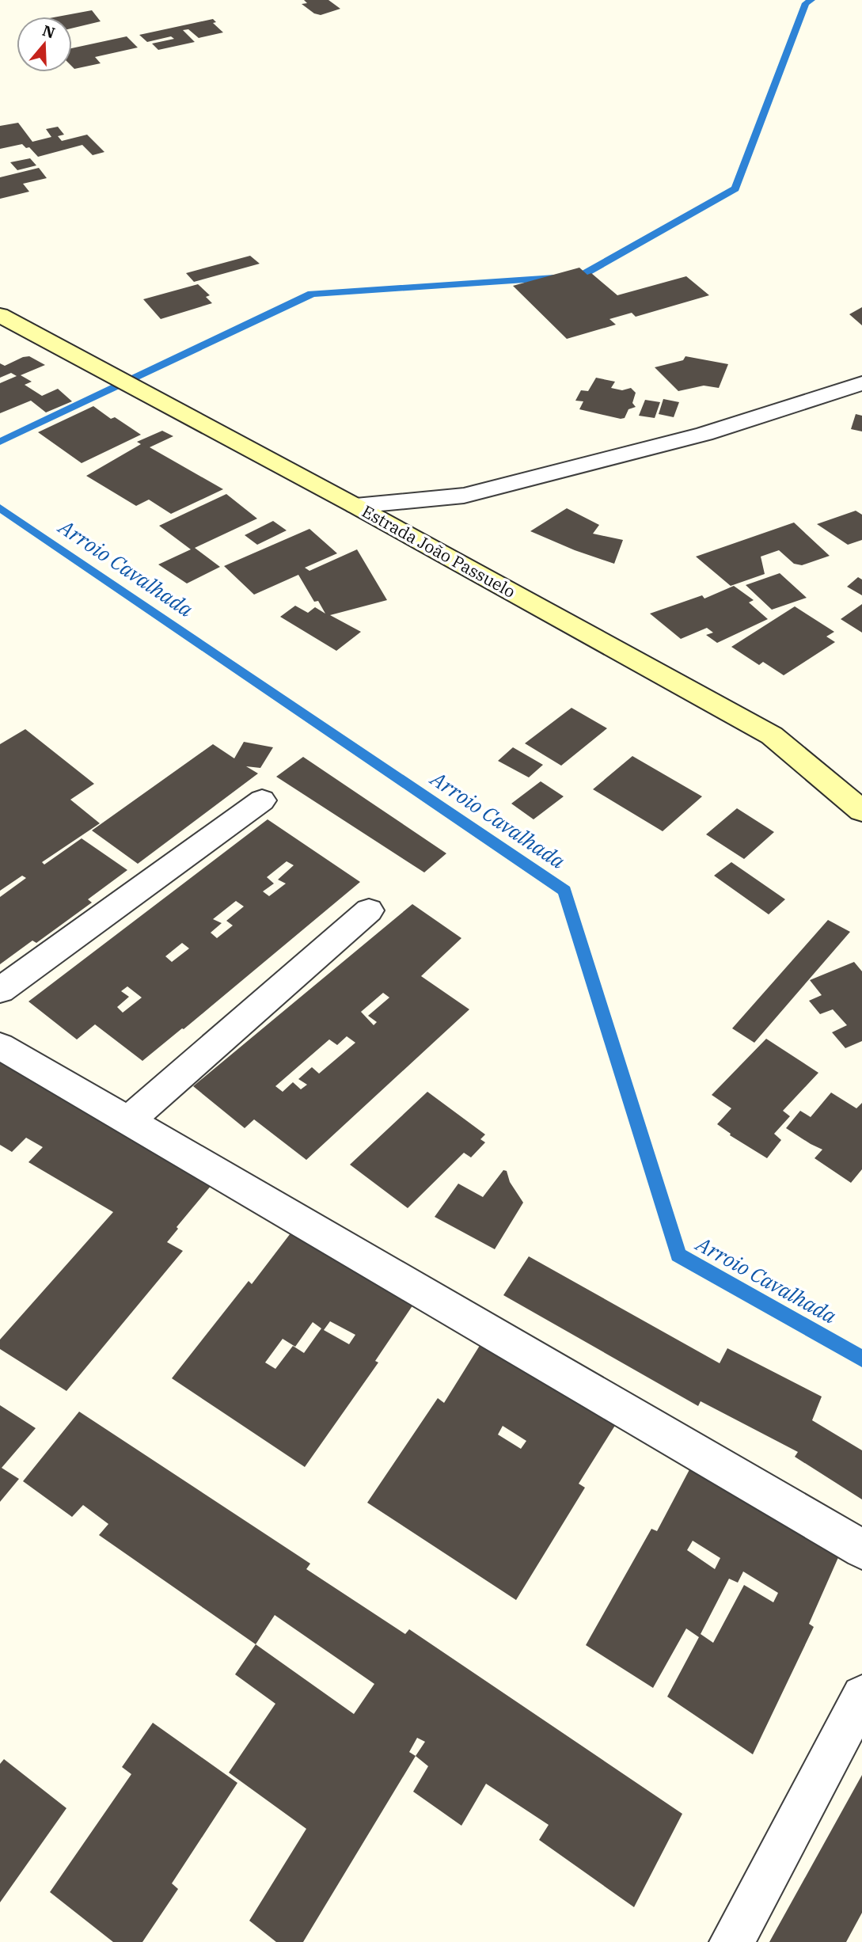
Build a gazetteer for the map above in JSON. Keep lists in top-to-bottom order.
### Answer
{
  "streets": {
    "street": ["Estrada João Passuelo"]
  },
  "water": ["Arroio Cavalhada"],
  "north": "top"
}
